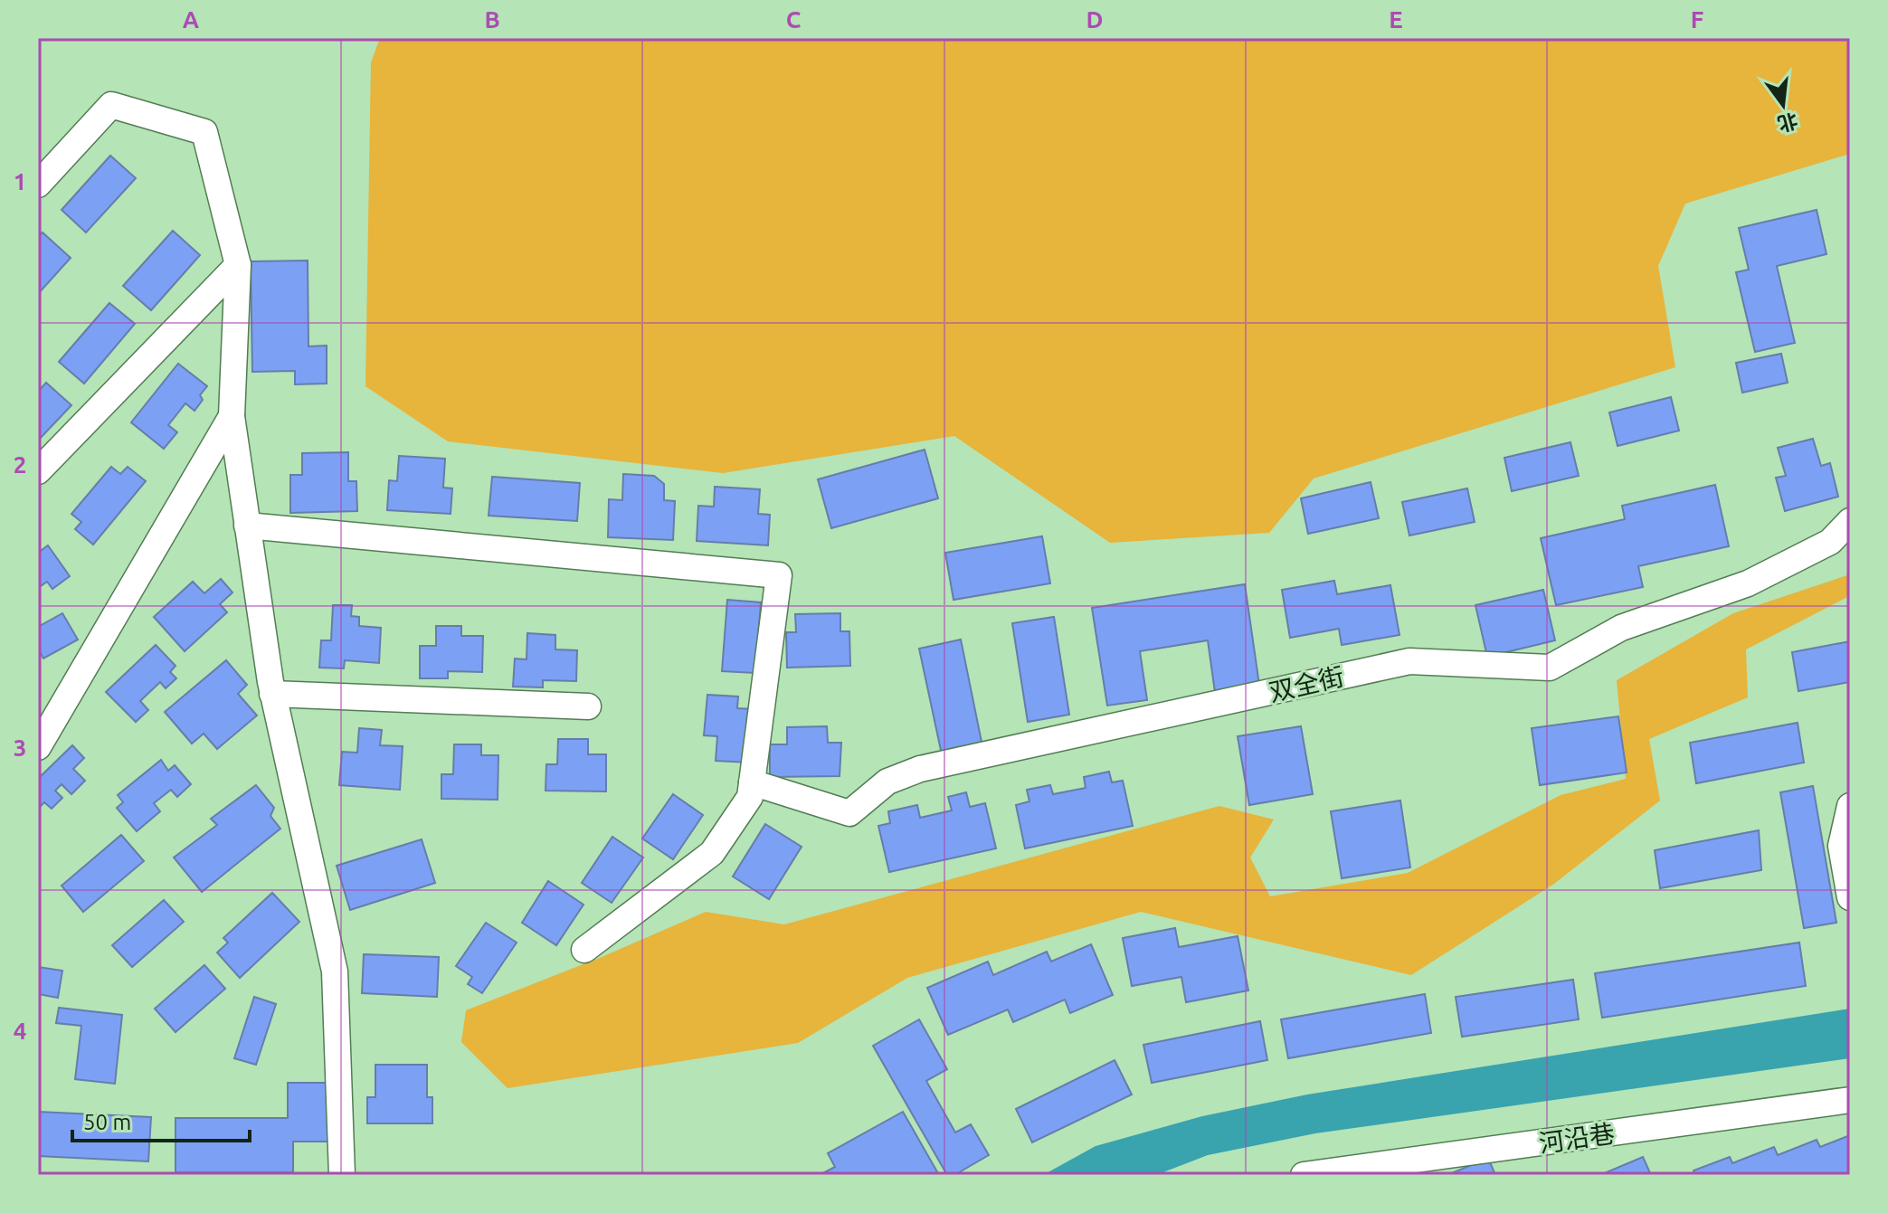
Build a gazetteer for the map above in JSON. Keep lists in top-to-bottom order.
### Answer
{
  "streets": {
    "street": ["双全街", "河沿巷"]
  },
  "scale_bar": "50 m",
  "north": "bottom",
  "grid": {
    "columns": [
      "A",
      "B",
      "C",
      "D",
      "E",
      "F"
    ],
    "rows": [
      "1",
      "2",
      "3",
      "4"
    ]
  }
}
